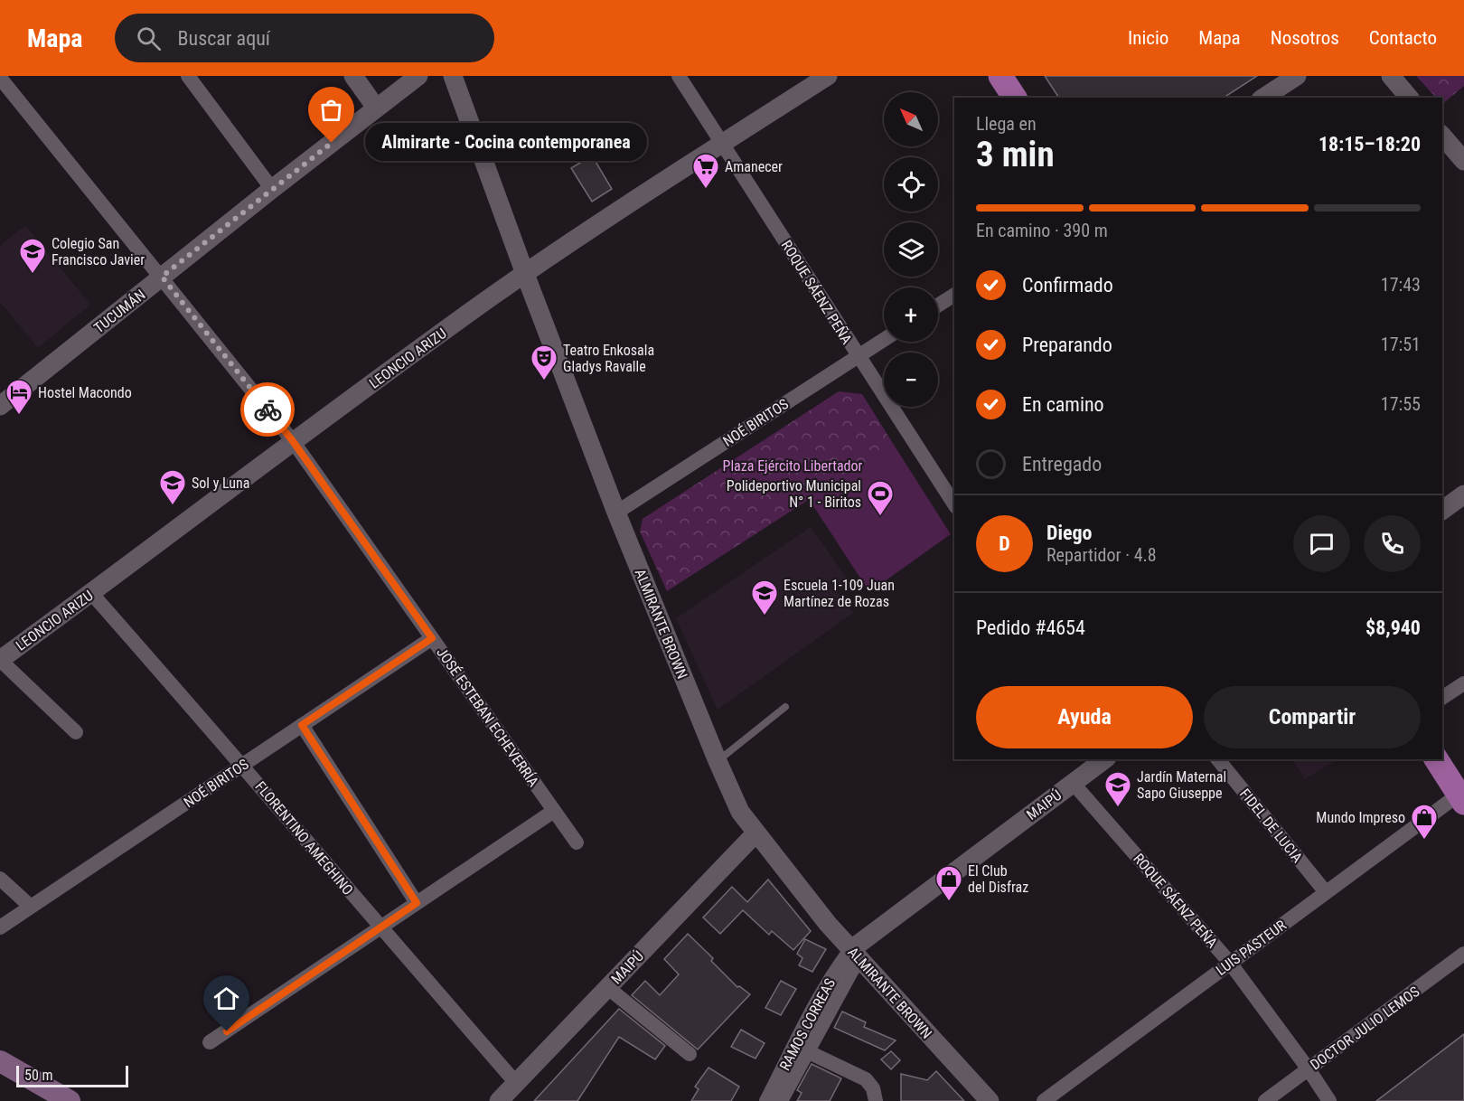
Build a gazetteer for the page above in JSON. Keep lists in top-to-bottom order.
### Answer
{
  "streets": {
    "street": [
      "ROQUE SÁENZ PEÑA",
      "TUCUMÁN",
      "LEONCIO ARIZU",
      "NOÉ BIRITOS",
      "ALMIRANTE BROWN",
      "JOSÉ ESTEBAN ECHEVERRÍA",
      "MAIPÚ",
      "FIDEL DE LUCIA",
      "FLORENTINO AMEGHINO",
      "LUIS PASTEUR",
      "RAMOS CORREAS",
      "DOCTOR JULIO LEMOS"
    ]
  },
  "crossings": [
    ["ROQUE SÁENZ PEÑA", "LEONCIO ARIZU"],
    ["ROQUE SÁENZ PEÑA", "NOÉ BIRITOS"],
    ["ROQUE SÁENZ PEÑA", "MAIPÚ"],
    ["ROQUE SÁENZ PEÑA", "LUIS PASTEUR"],
    ["ROQUE SÁENZ PEÑA", "DOCTOR JULIO LEMOS"],
    ["TUCUMÁN", "JOSÉ ESTEBAN ECHEVERRÍA"],
    ["LEONCIO ARIZU", "ALMIRANTE BROWN"],
    ["LEONCIO ARIZU", "JOSÉ ESTEBAN ECHEVERRÍA"],
    ["LEONCIO ARIZU", "FLORENTINO AMEGHINO"],
    ["NOÉ BIRITOS", "ALMIRANTE BROWN"],
    ["NOÉ BIRITOS", "JOSÉ ESTEBAN ECHEVERRÍA"],
    ["NOÉ BIRITOS", "FLORENTINO AMEGHINO"],
    ["ALMIRANTE BROWN", "MAIPÚ"],
    ["ALMIRANTE BROWN", "RAMOS CORREAS"],
    ["MAIPÚ", "FLORENTINO AMEGHINO"],
    ["MAIPÚ", "RAMOS CORREAS"],
    ["FIDEL DE LUCIA", "LUIS PASTEUR"]
  ],
  "parks": ["Plaza Ejército Libertador"],
  "places": {
    "other": ["Almirarte - Cocina contemporanea"],
    "supermarket": ["Amanecer"],
    "school or university": [
      "Colegio San Francisco Javier",
      "Sol y Luna",
      "Escuela 1-109 Juan Martínez de Rozas",
      "Jardín Maternal Sapo Giuseppe"
    ],
    "theatre": ["Teatro Enkosala Gladys Ravalle"],
    "hotel": ["Hostel Macondo"],
    "sports": ["Polideportivo Municipal N° 1 - Biritos"],
    "shop": ["Mundo Impreso", "El Club del Disfraz"]
  },
  "scale_bar": "50 m",
  "north": "top left",
  "page": {
    "header": "Mapa",
    "search": "Buscar aquí",
    "nav": [
      "Inicio",
      "Mapa",
      "Nosotros",
      "Contacto"
    ],
    "map_buttons": ["+", "−"],
    "heading": ["3 min", "Llega en", "18:15–18:20"],
    "panel": [
      "Diego",
      "Repartidor · 4.8",
      "Pedido #4654",
      "$8,940"
    ],
    "bubble": "Almirarte - Cocina contemporanea",
    "bar": "En camino · 390 m",
    "list": [
      ["Confirmado", "17:43"],
      ["Preparando", "17:51"],
      ["En camino", "17:55"],
      "Entregado"
    ],
    "round": "D",
    "buttons": ["Ayuda", "Compartir"],
    "scale": "50 m"
  }
}
